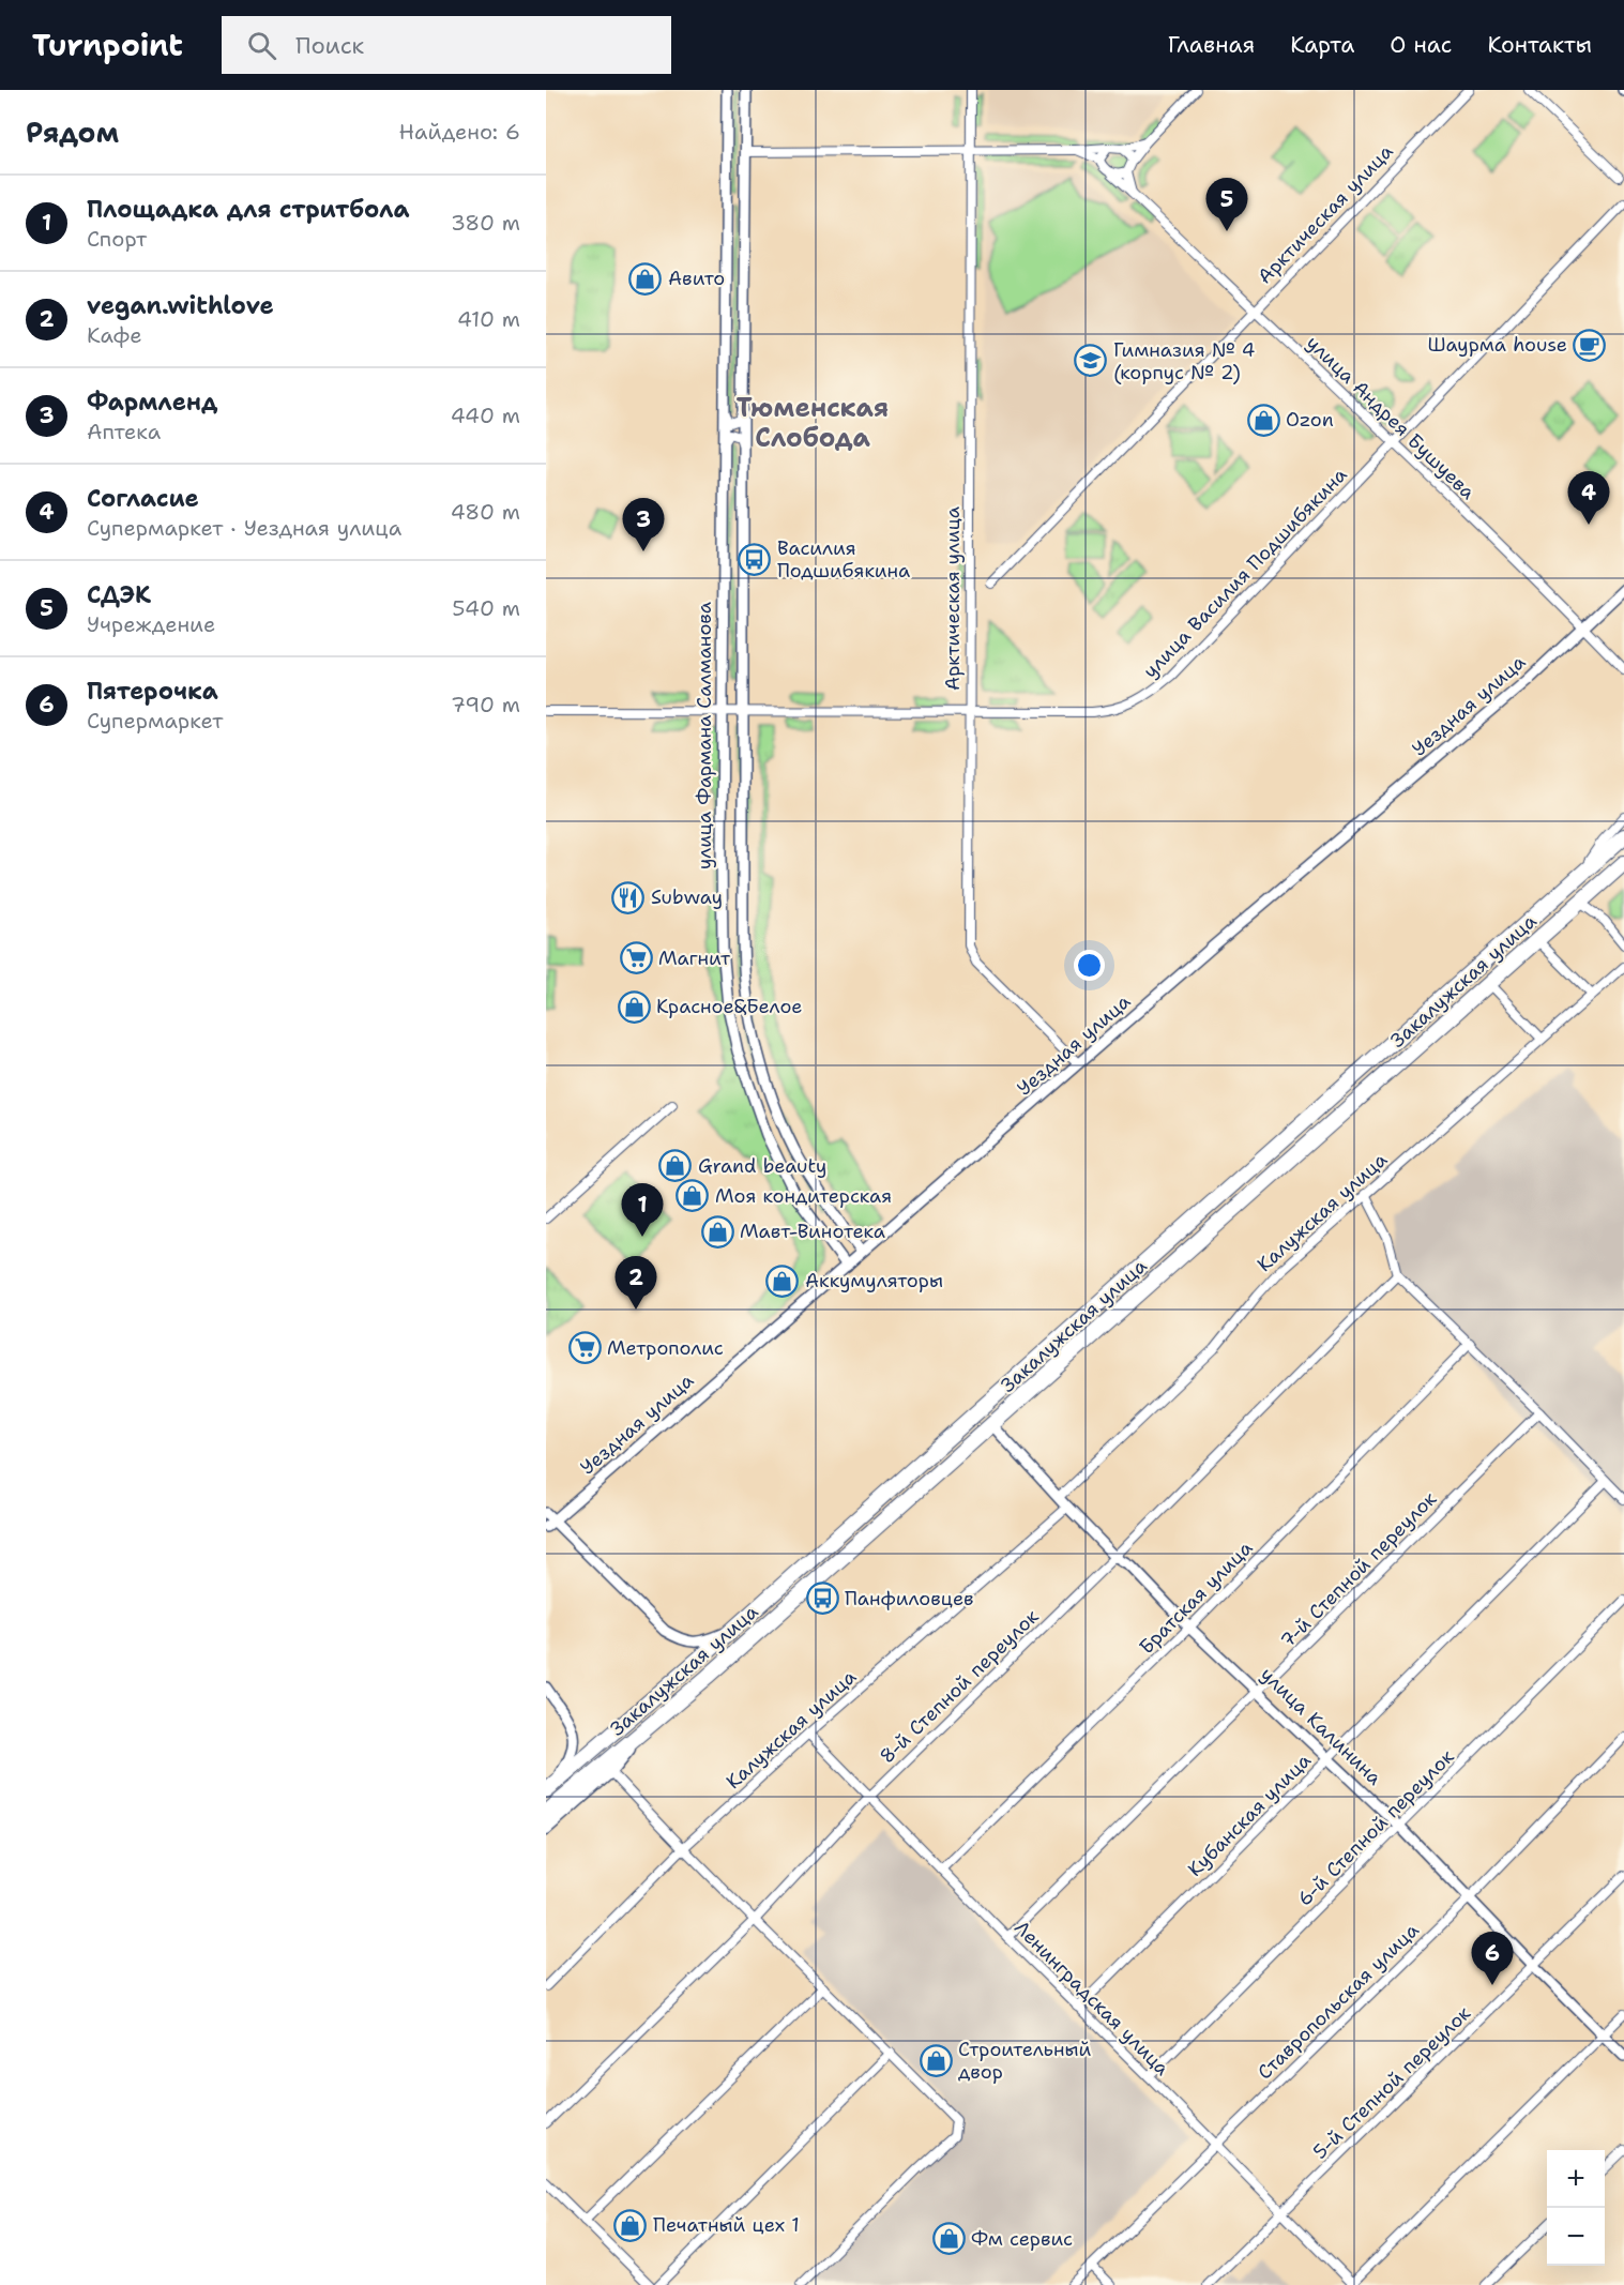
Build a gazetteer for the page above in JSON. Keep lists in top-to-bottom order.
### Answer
{
  "streets": {
    "highway": ["Закалужская улица"],
    "street": [
      "Арктическая улица",
      "улица Андрея Бушуева",
      "улица Василия Подшибякина",
      "Уездная улица",
      "улица Фармана Салманова",
      "Калужская улица",
      "7-й Степной переулок",
      "Братская улица",
      "8-й Степной переулок",
      "улица Калинина",
      "Кубанская улица",
      "6-й Степной переулок",
      "Ленинградская улица",
      "Ставропольская улица",
      "5-й Степной переулок"
    ]
  },
  "crossings": [
    ["Арктическая улица", "улица Андрея Бушуева"],
    ["Арктическая улица", "улица Василия Подшибякина"],
    ["Арктическая улица", "Уездная улица"],
    ["улица Андрея Бушуева", "улица Василия Подшибякина"],
    ["улица Андрея Бушуева", "Уездная улица"],
    ["улица Василия Подшибякина", "улица Фармана Салманова"],
    ["Уездная улица", "улица Фармана Салманова"],
    ["Закалужская улица", "улица Калинина"],
    ["Калужская улица", "улица Калинина"],
    ["Калужская улица", "Ленинградская улица"],
    ["7-й Степной переулок", "улица Калинина"],
    ["7-й Степной переулок", "Ленинградская улица"],
    ["Братская улица", "улица Калинина"],
    ["Братская улица", "Ленинградская улица"],
    ["8-й Степной переулок", "улица Калинина"],
    ["8-й Степной переулок", "Ленинградская улица"],
    ["улица Калинина", "Кубанская улица"],
    ["улица Калинина", "6-й Степной переулок"],
    ["улица Калинина", "Ставропольская улица"],
    ["улица Калинина", "5-й Степной переулок"],
    ["Кубанская улица", "Ленинградская улица"],
    ["6-й Степной переулок", "Ленинградская улица"],
    ["Ленинградская улица", "Ставропольская улица"],
    ["Ленинградская улица", "5-й Степной переулок"]
  ],
  "districts": ["Тюменская Слобода"],
  "places": {
    "shop": [
      "Авито",
      "Ozon",
      "Красное&Белое",
      "Grand beauty",
      "Моя кондитерская",
      "Мавт-Винотека",
      "Аккумуляторы",
      "Строительный двор",
      "Печатный цех 1",
      "Фм сервис"
    ],
    "cafe": ["Шаурма house"],
    "school or university": ["Гимназия № 4 (корпус № 2)"],
    "bus stop": ["Василия Подшибякина", "Панфиловцев"],
    "restaurant": ["Subway"],
    "supermarket": ["Магнит", "Метрополис"]
  },
  "page": {
    "header": "Turnpoint",
    "search": "Поиск",
    "nav": [
      "Главная",
      "Карта",
      "О нас",
      "Контакты"
    ],
    "heading": ["Рядом", "Найдено: 6"],
    "list": [
      {
        "mark": "1",
        "name": "Площадка для стритбола",
        "note": "Спорт",
        "value": "380 m"
      },
      {
        "mark": "2",
        "name": "vegan.withlove",
        "note": "Кафе",
        "value": "410 m"
      },
      {
        "mark": "3",
        "name": "Фармленд",
        "note": "Аптека",
        "value": "440 m"
      },
      {
        "mark": "4",
        "name": "Согласие",
        "note": "Супермаркет · Уездная улица",
        "value": "480 m"
      },
      {
        "mark": "5",
        "name": "СДЭК",
        "note": "Учреждение",
        "value": "540 m"
      },
      {
        "mark": "6",
        "name": "Пятерочка",
        "note": "Супермаркет",
        "value": "790 m"
      }
    ],
    "pins": [
      "5",
      "4",
      "3",
      "1",
      "2",
      "6"
    ],
    "map_buttons": ["+", "−"]
  }
}
